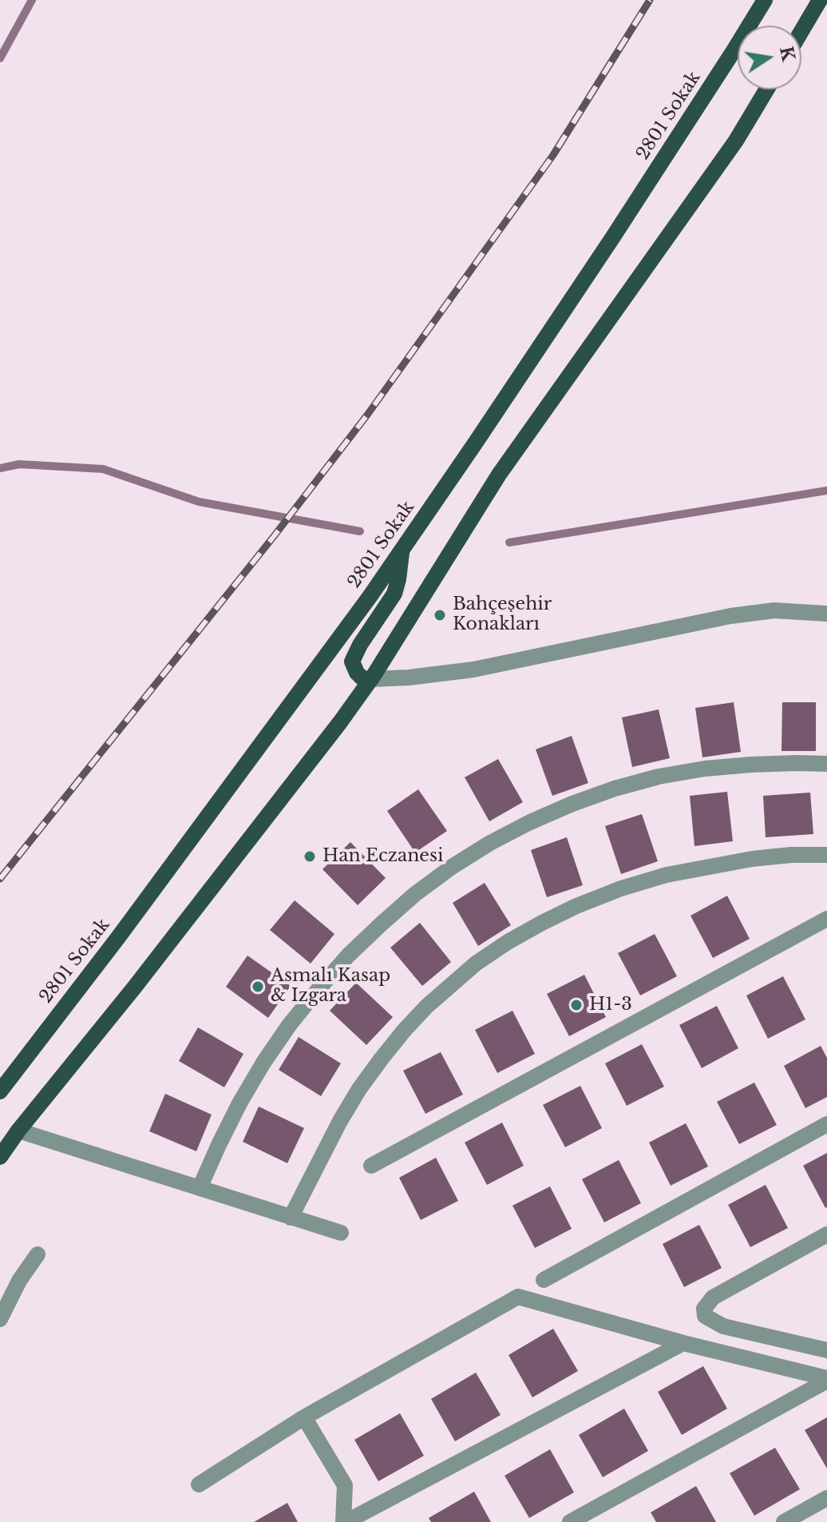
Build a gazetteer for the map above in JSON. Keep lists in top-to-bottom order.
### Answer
{
  "streets": {
    "main road": ["2801 Sokak"]
  },
  "places": [
    "Bahçeşehir Konakları",
    "Han Eczanesi",
    "Asmalı Kasap & Izgara",
    "H1-3"
  ],
  "north": "right"
}
